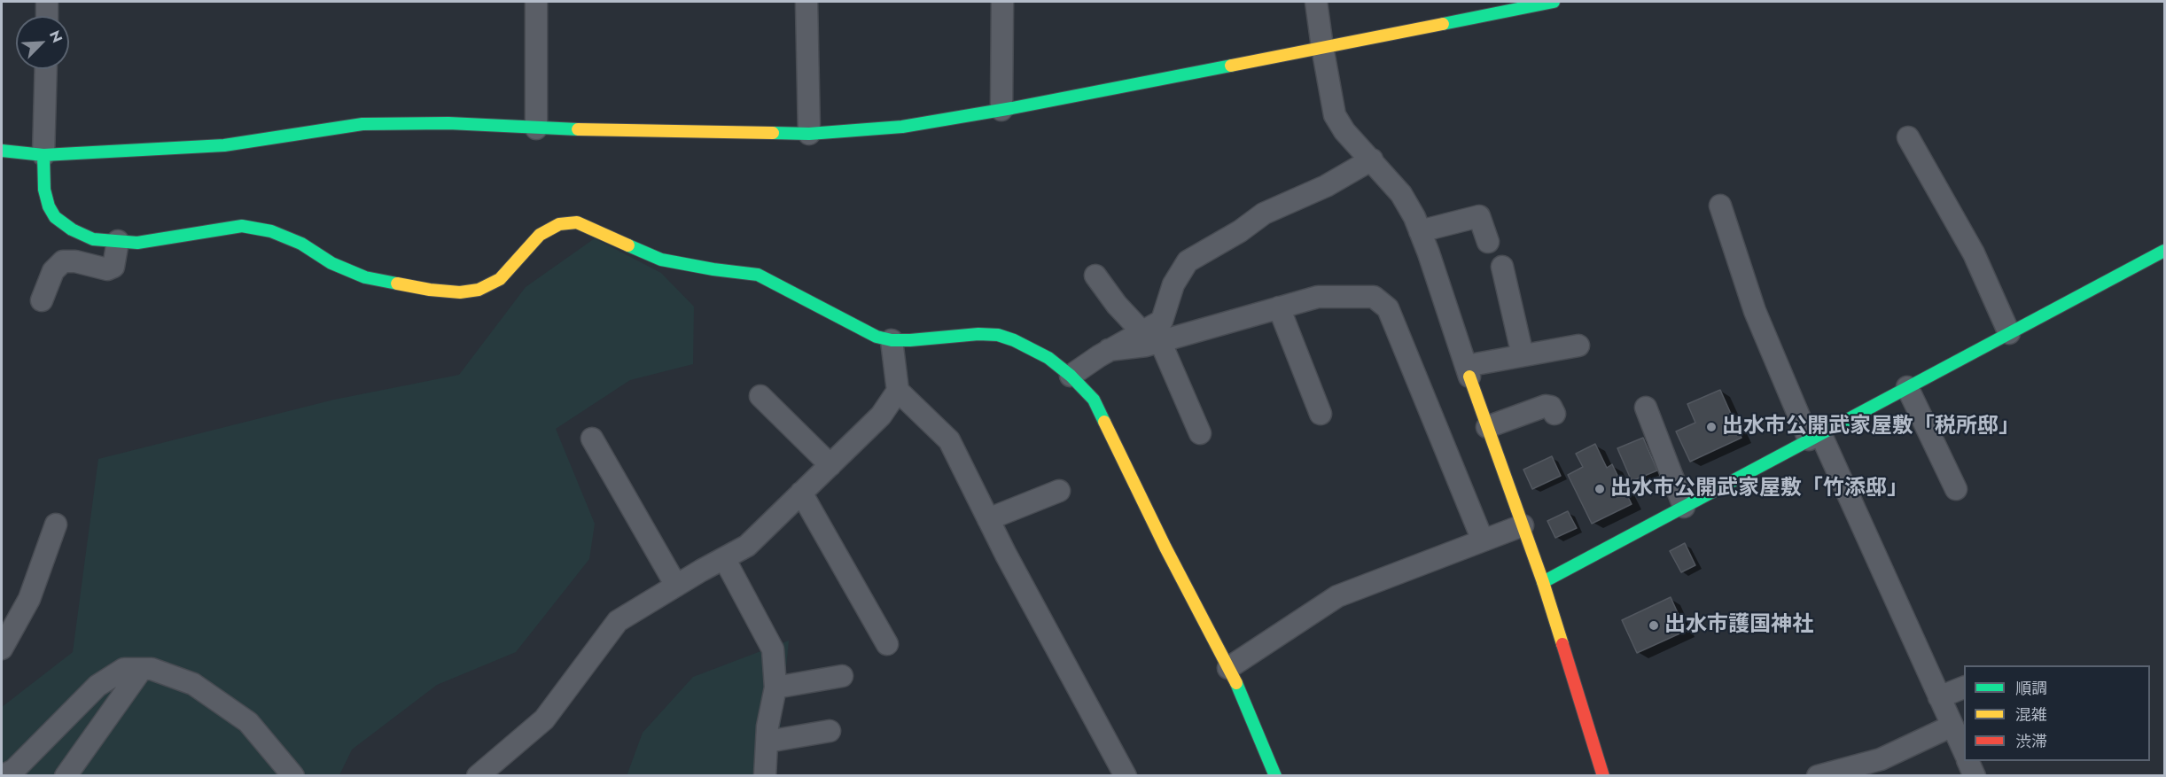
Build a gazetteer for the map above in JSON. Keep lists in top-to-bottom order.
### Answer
{
  "places": ["出水市公開武家屋敷「税所邸」", "出水市公開武家屋敷「竹添邸」", "出水市護国神社"],
  "legend": ["順調", "混雑", "渋滞"],
  "north": "top right"
}
